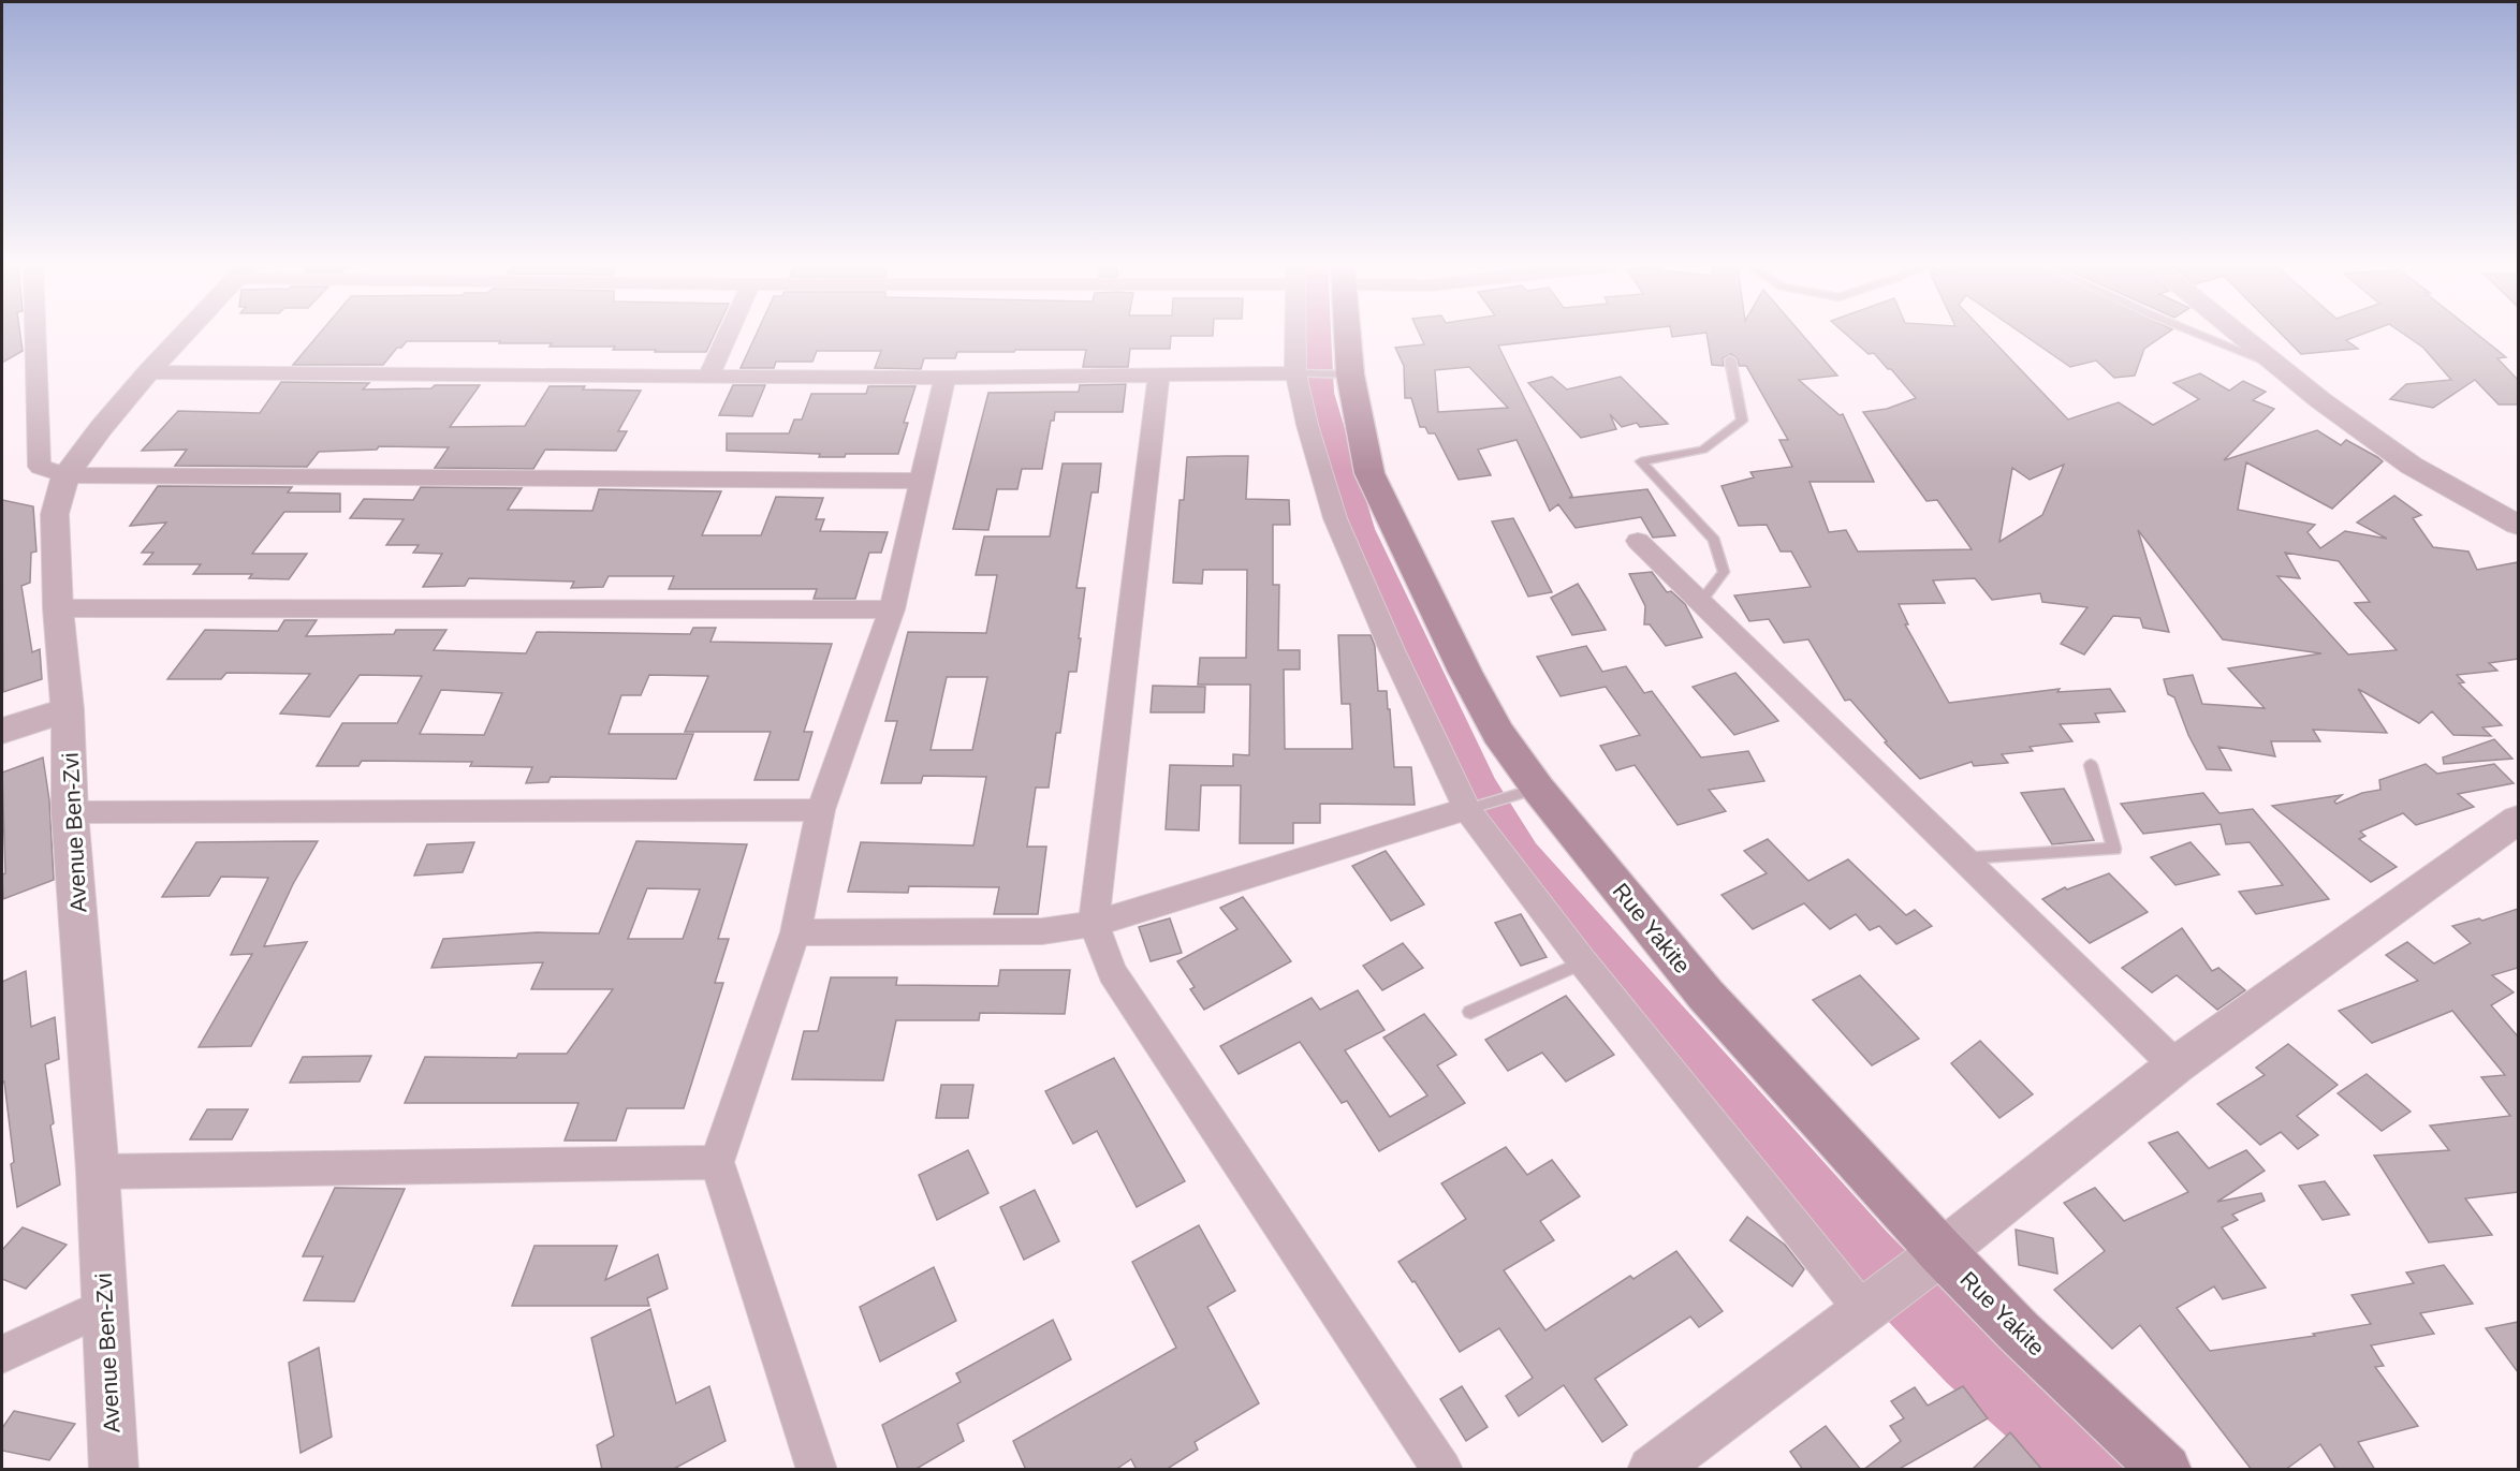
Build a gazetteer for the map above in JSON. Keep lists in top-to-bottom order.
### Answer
{
  "streets": {
    "main road": ["Rue Yakite"],
    "street": ["Avenue Ben-Zvi"]
  }
}
